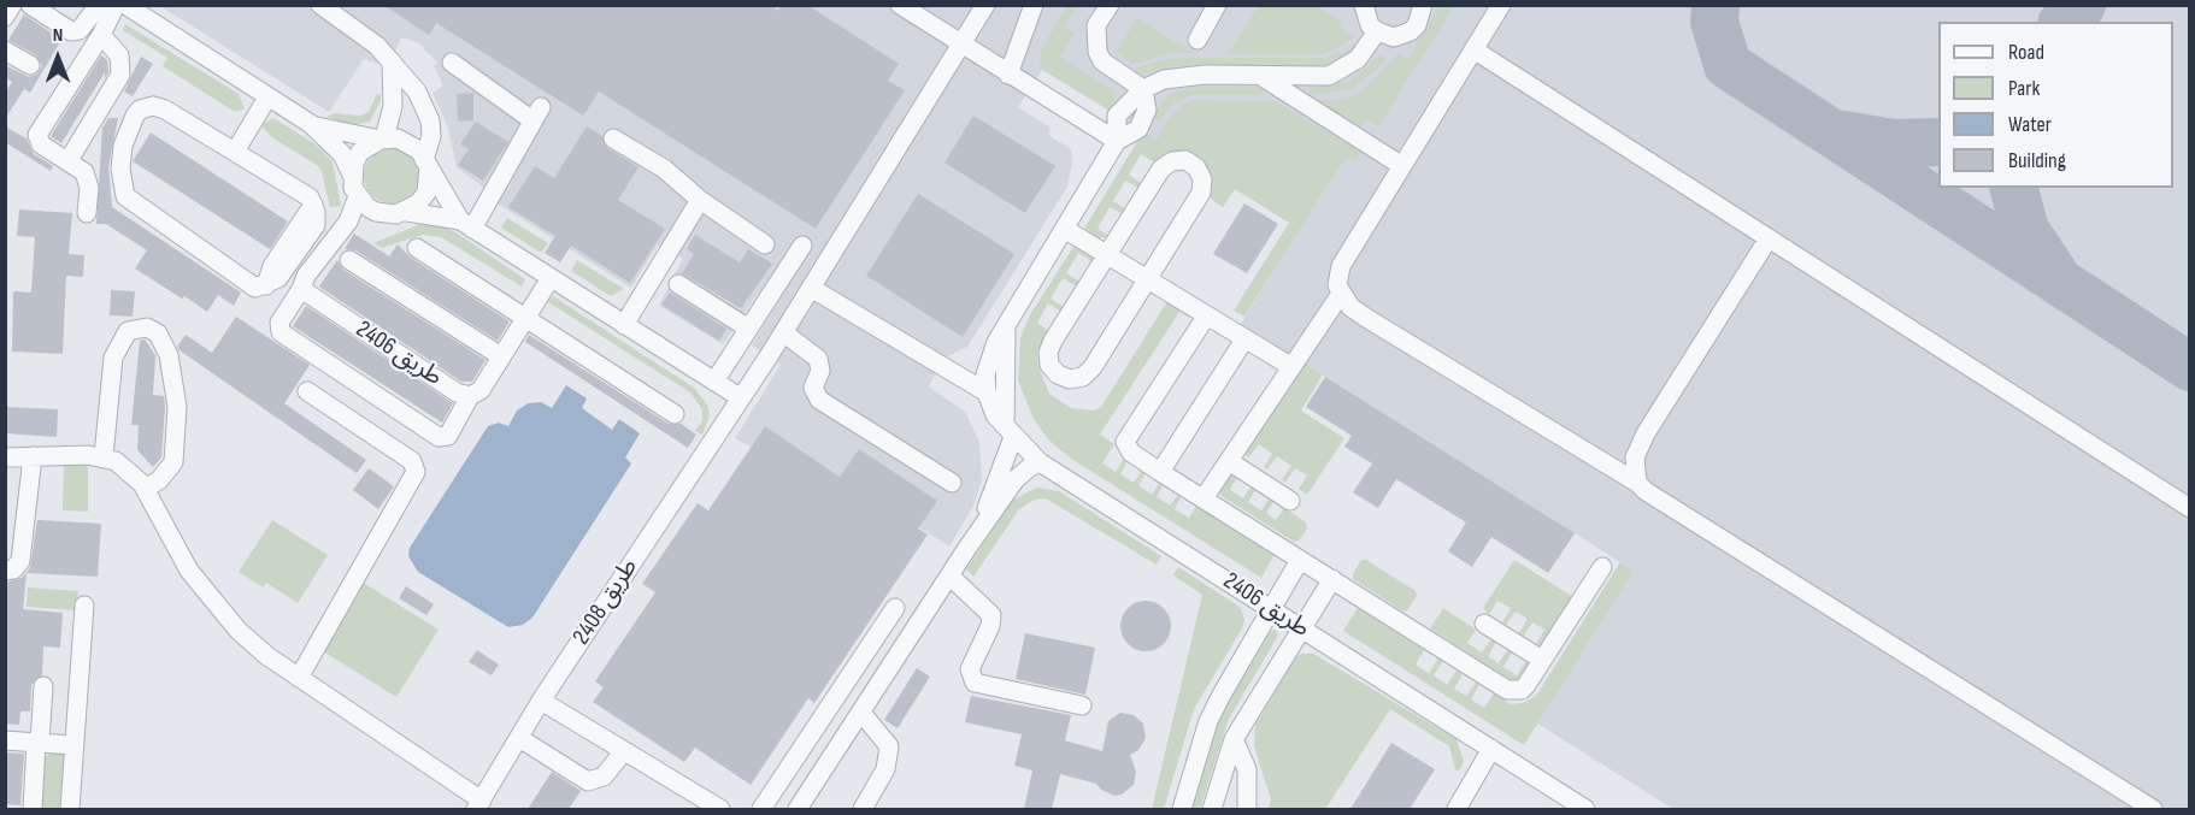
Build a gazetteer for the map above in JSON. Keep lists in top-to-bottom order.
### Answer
{
  "streets": {
    "street": ["طريق 2406", "طريق 2408"]
  },
  "legend": [
    "Road",
    "Park",
    "Water",
    "Building"
  ],
  "north": "top"
}
